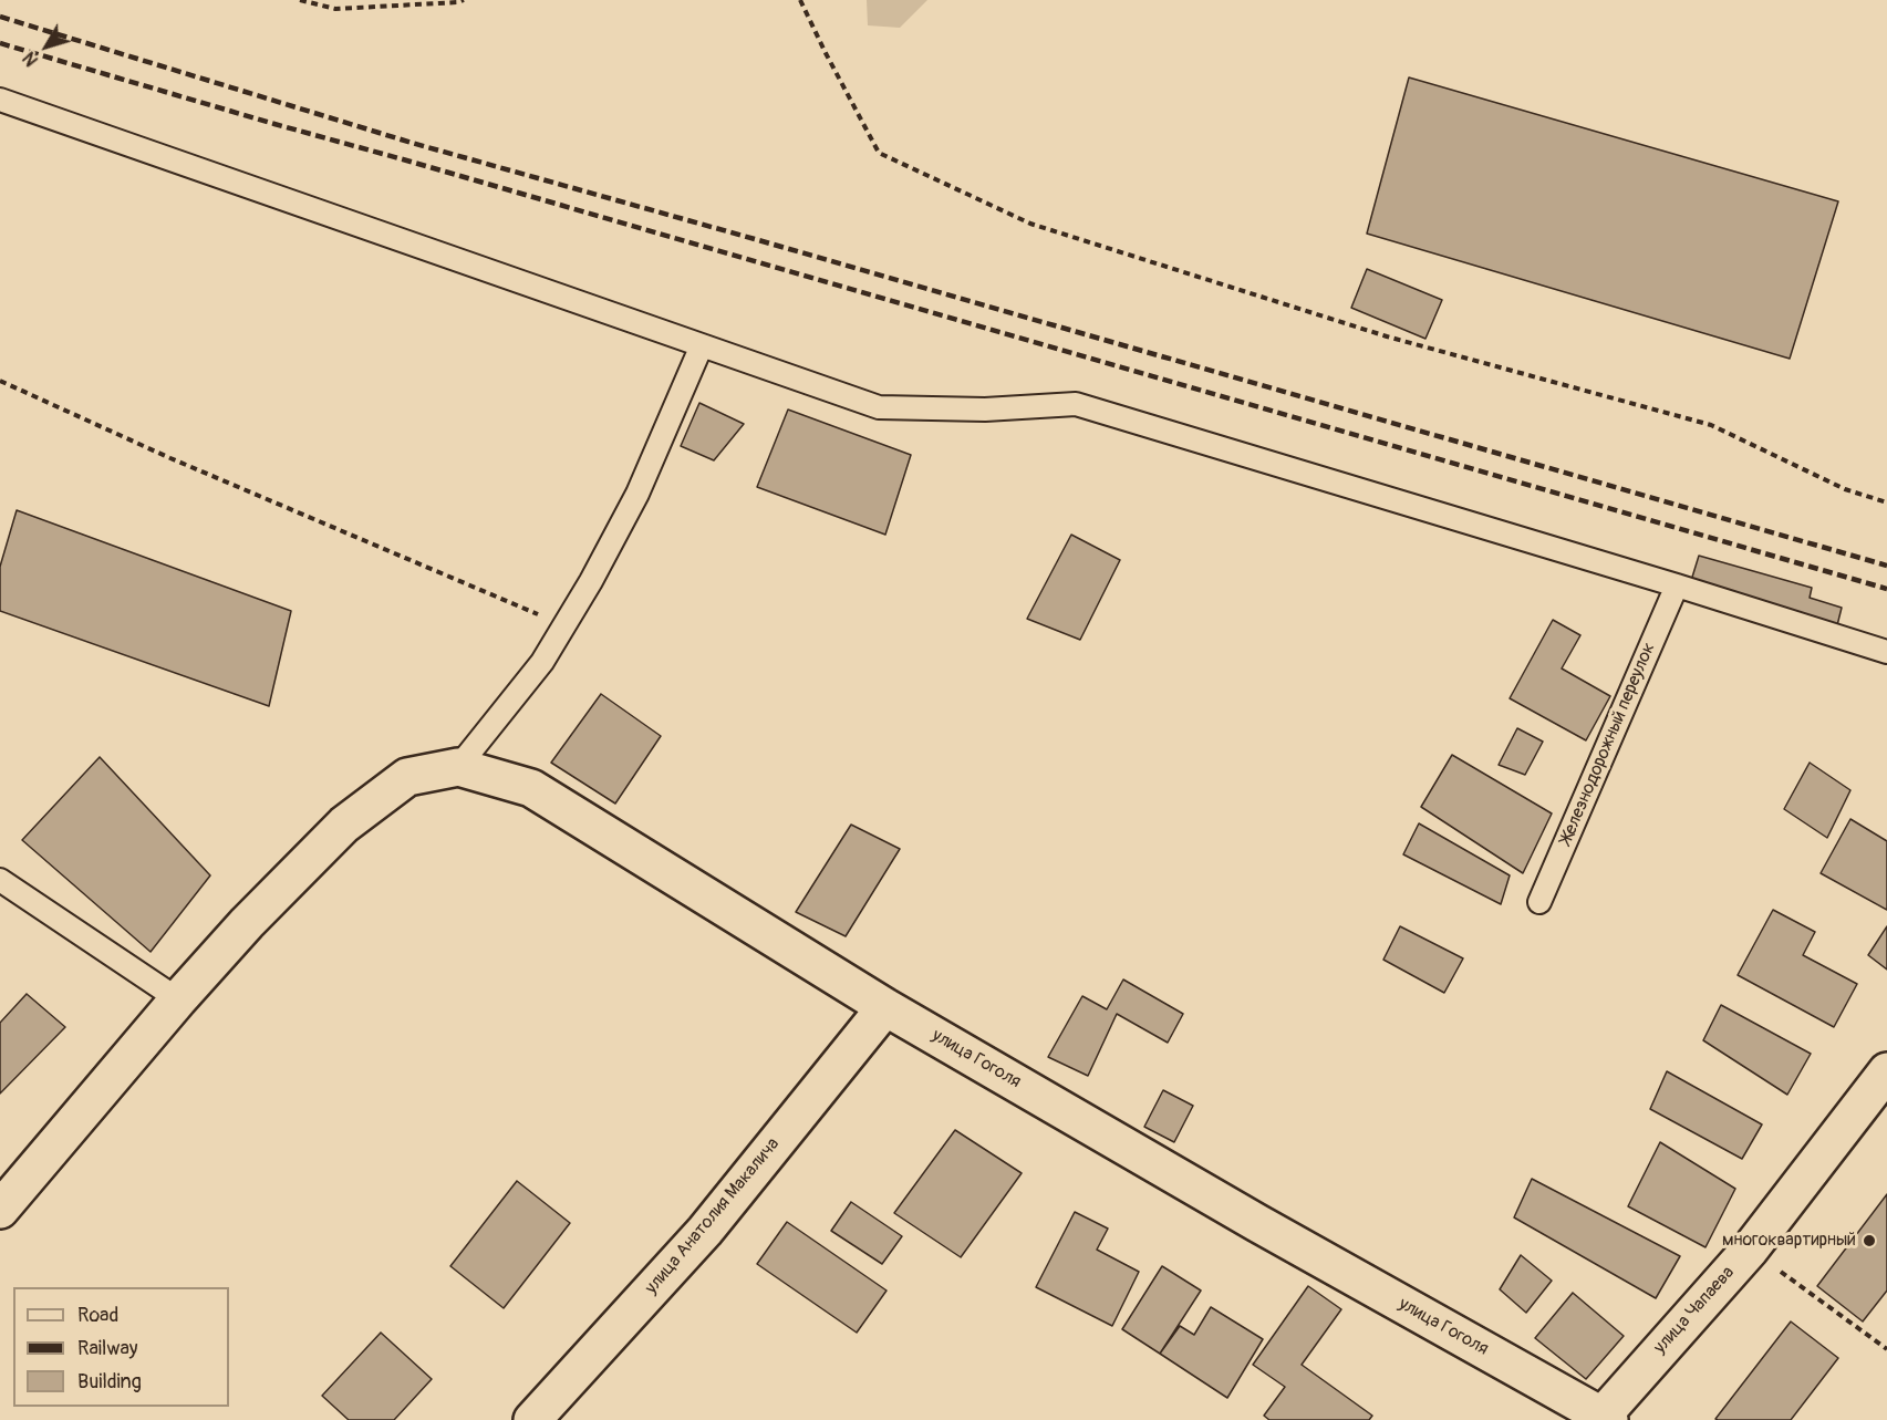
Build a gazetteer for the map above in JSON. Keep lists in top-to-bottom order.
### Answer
{
  "streets": {
    "street": ["улица Гоголя", "улица Анатолия Макалича", "улица Чапаева"],
    "lane": ["Железнодорожный переулок"]
  },
  "crossings": [
    ["улица Гоголя", "улица Анатолия Макалича"],
    ["улица Гоголя", "улица Чапаева"]
  ],
  "places": ["многоквартирный"],
  "legend": ["Road", "Railway", "Building"],
  "north": "bottom left"
}
